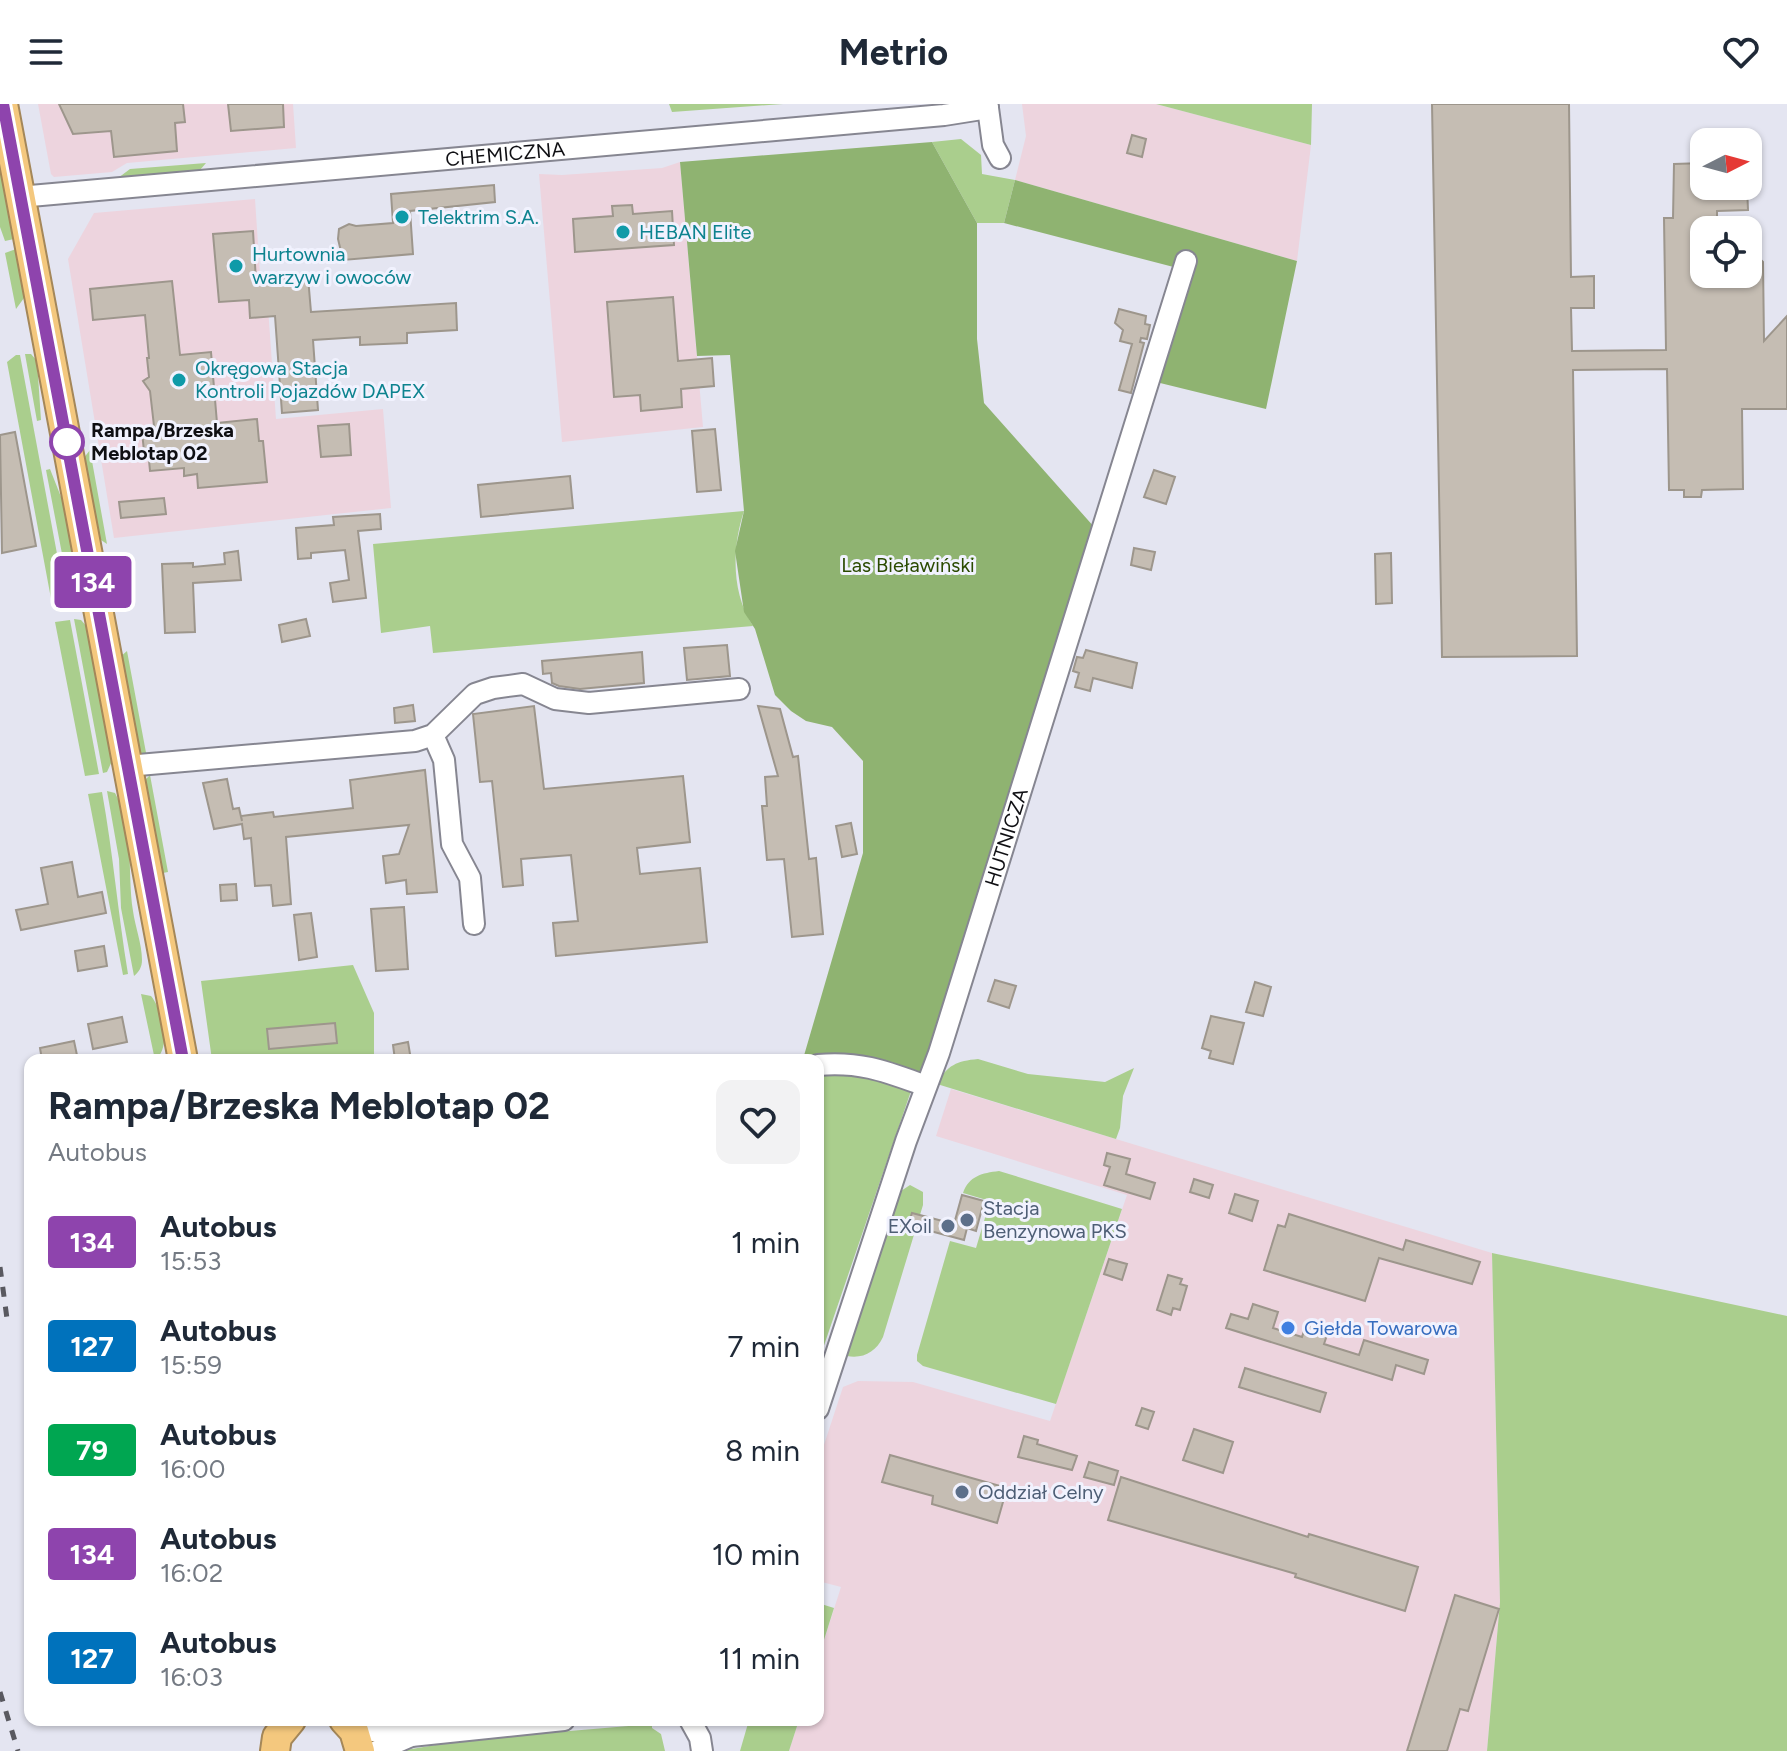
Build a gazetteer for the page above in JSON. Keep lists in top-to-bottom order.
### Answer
{
  "streets": {
    "street": ["CHEMICZNA", "HUTNICZA"]
  },
  "parks": ["Las Bieławiński"],
  "places": [
    "Telektrim S.A.",
    "HEBAN Elite",
    "Hurtownia warzyw i owoców",
    "Okręgowa Stacja Kontroli Pojazdów DAPEX",
    "Rampa/Brzeska Meblotap 02",
    "Stacja Benzynowa PKS",
    "EXoil",
    "Giełda Towarowa",
    "Oddział Celny"
  ],
  "lines": ["bus line 134"],
  "north": "right",
  "page": {
    "header": "Metrio",
    "on_map": "134",
    "heading": ["Rampa/Brzeska Meblotap 02", "Autobus"],
    "list": [
      {
        "mark": "134",
        "name": "Autobus",
        "note": "15:53",
        "value": "1 min"
      },
      {
        "mark": "127",
        "name": "Autobus",
        "note": "15:59",
        "value": "7 min"
      },
      {
        "mark": "79",
        "name": "Autobus",
        "note": "16:00",
        "value": "8 min"
      },
      {
        "mark": "134",
        "name": "Autobus",
        "note": "16:02",
        "value": "10 min"
      },
      {
        "mark": "127",
        "name": "Autobus",
        "note": "16:03",
        "value": "11 min"
      }
    ]
  }
}
